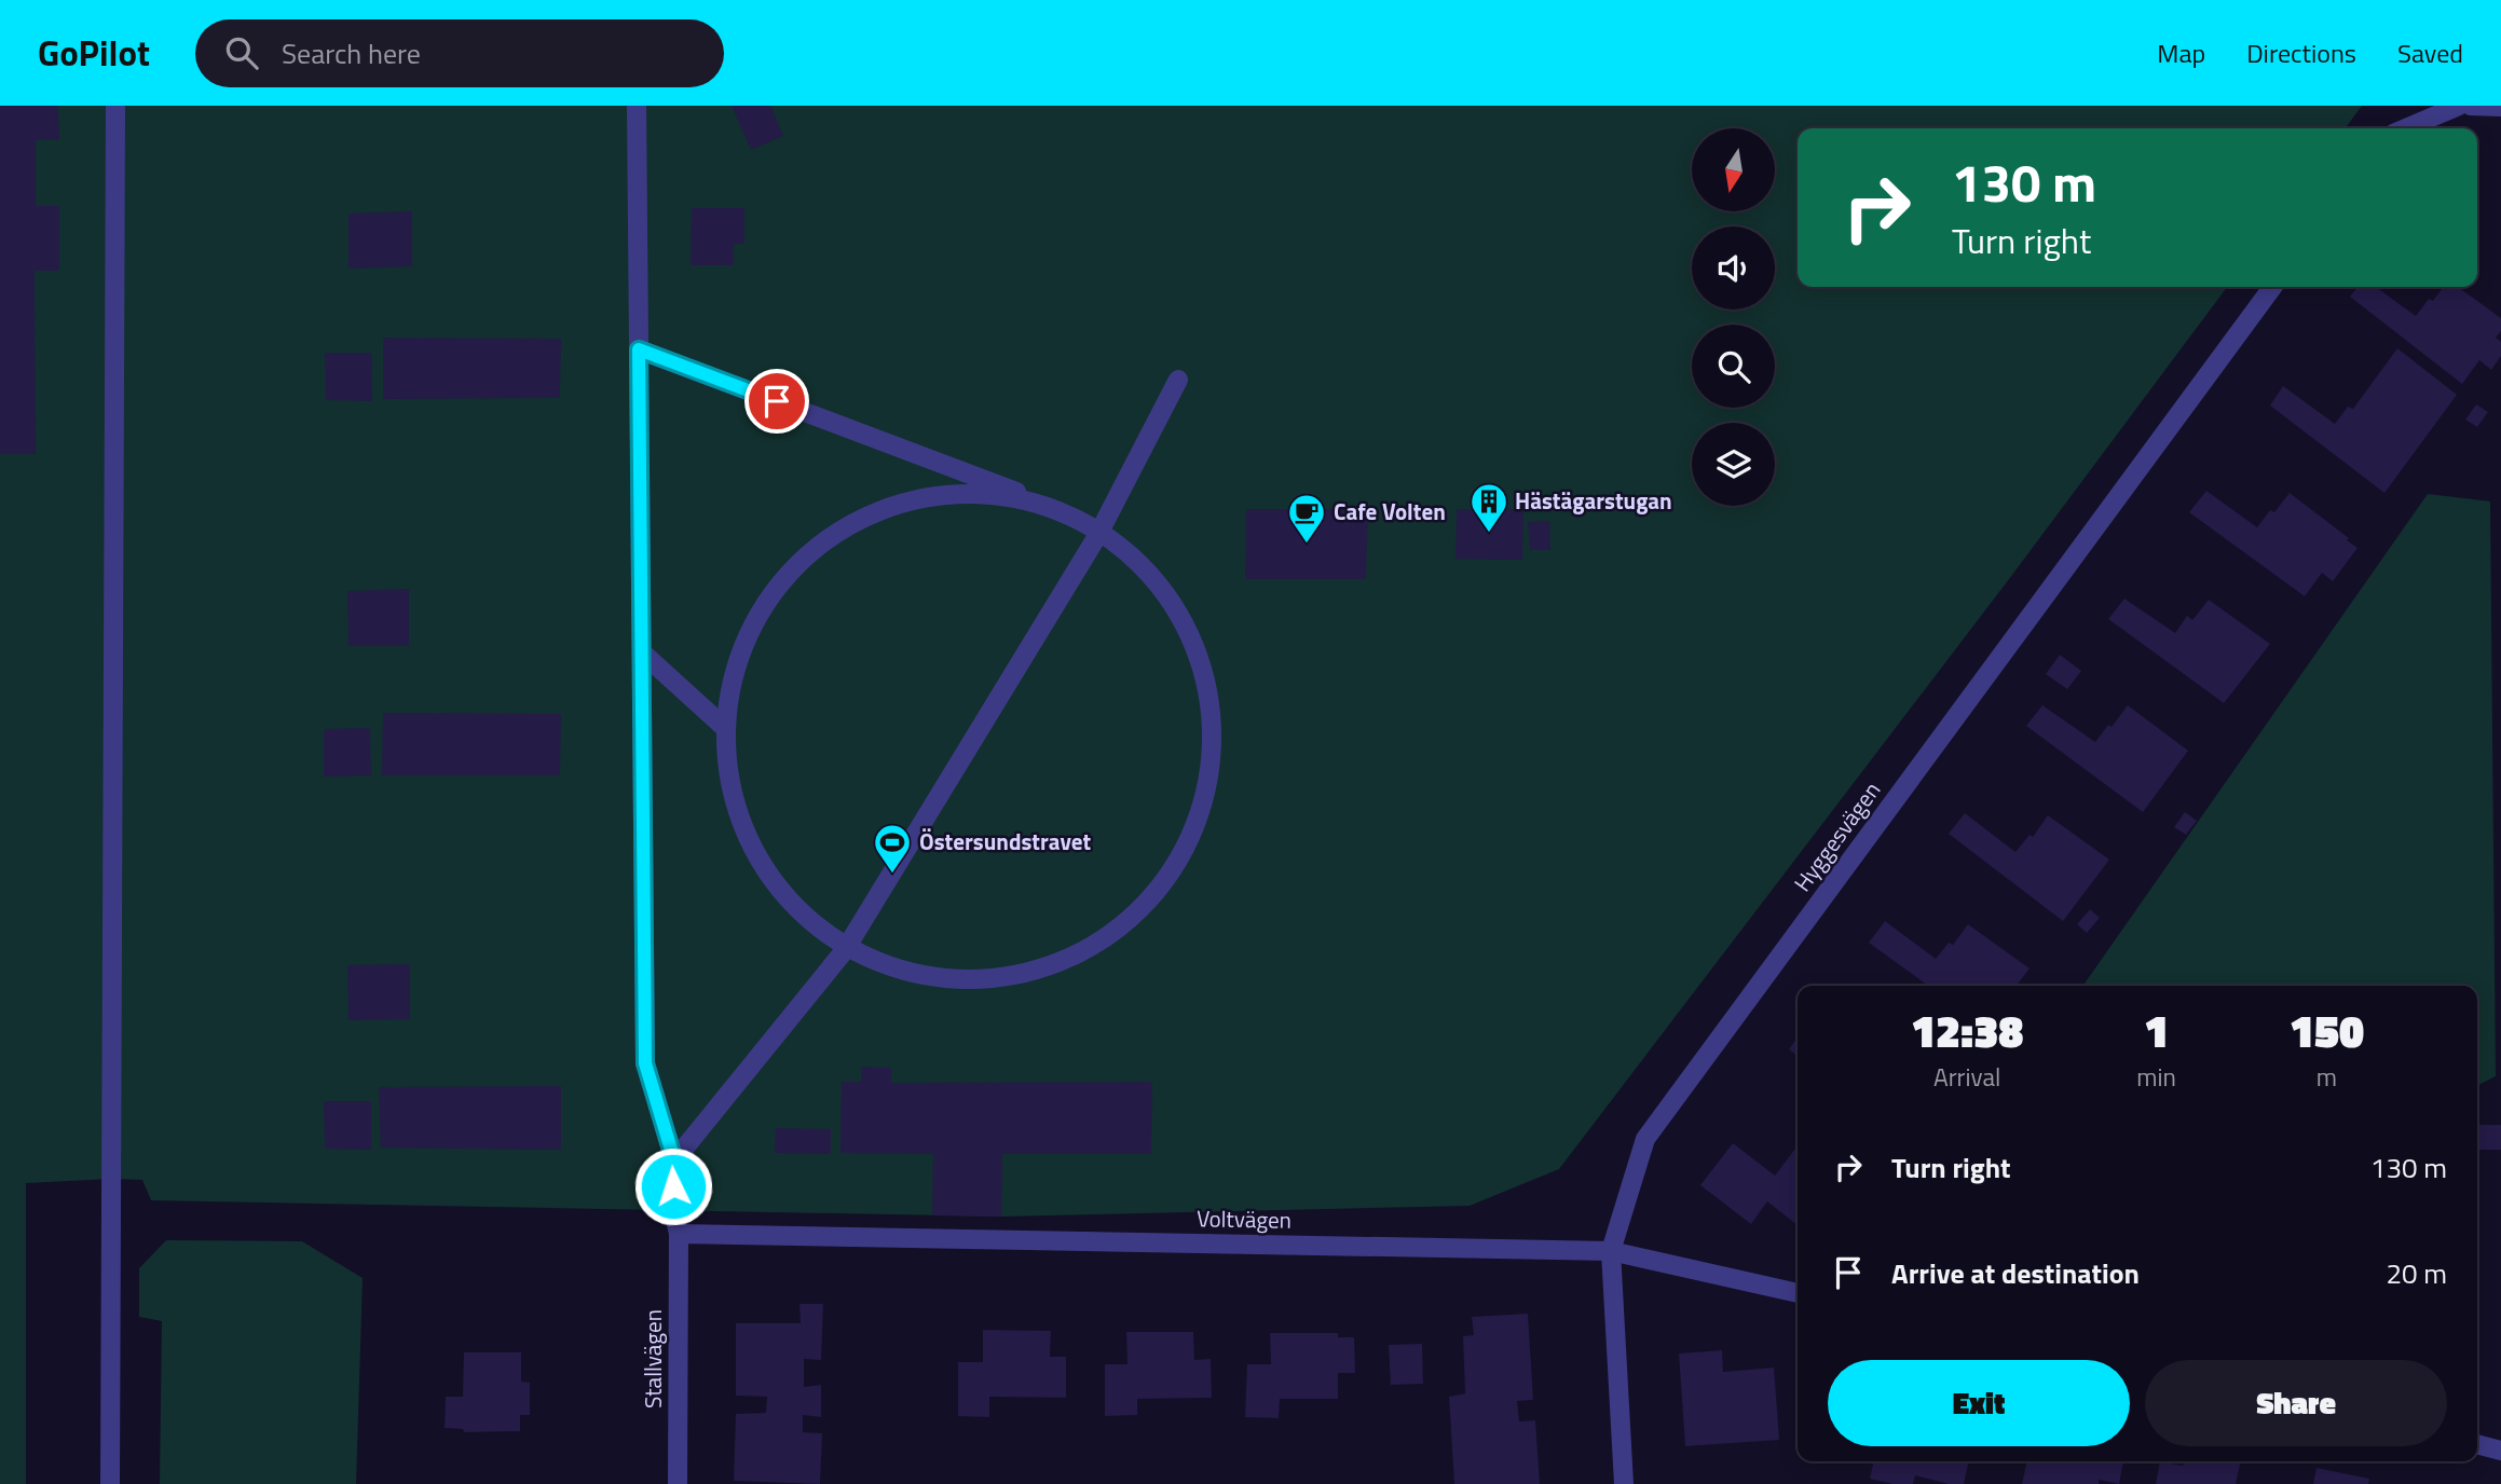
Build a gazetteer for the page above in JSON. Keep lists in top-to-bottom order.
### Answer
{
  "streets": {
    "street": ["Hyggesvägen", "Voltvägen", "Stallvägen"]
  },
  "crossings": [
    ["Hyggesvägen", "Voltvägen"],
    ["Voltvägen", "Stallvägen"]
  ],
  "places": {
    "building": ["Hästägarstugan"],
    "cafe": ["Cafe Volten"],
    "sports": ["Östersundstravet"]
  },
  "north": "bottom",
  "page": {
    "header": "GoPilot",
    "search": "Search here",
    "nav": ["Map", "Directions", "Saved"],
    "turn": ["130 m", "Turn right"],
    "eta": [
      "12:38",
      "Arrival",
      "1",
      "min",
      "150",
      "m"
    ],
    "list": [
      {
        "name": "Turn right",
        "value": "130 m"
      },
      {
        "name": "Arrive at destination",
        "value": "20 m"
      }
    ],
    "buttons": ["Exit", "Share"]
  }
}
